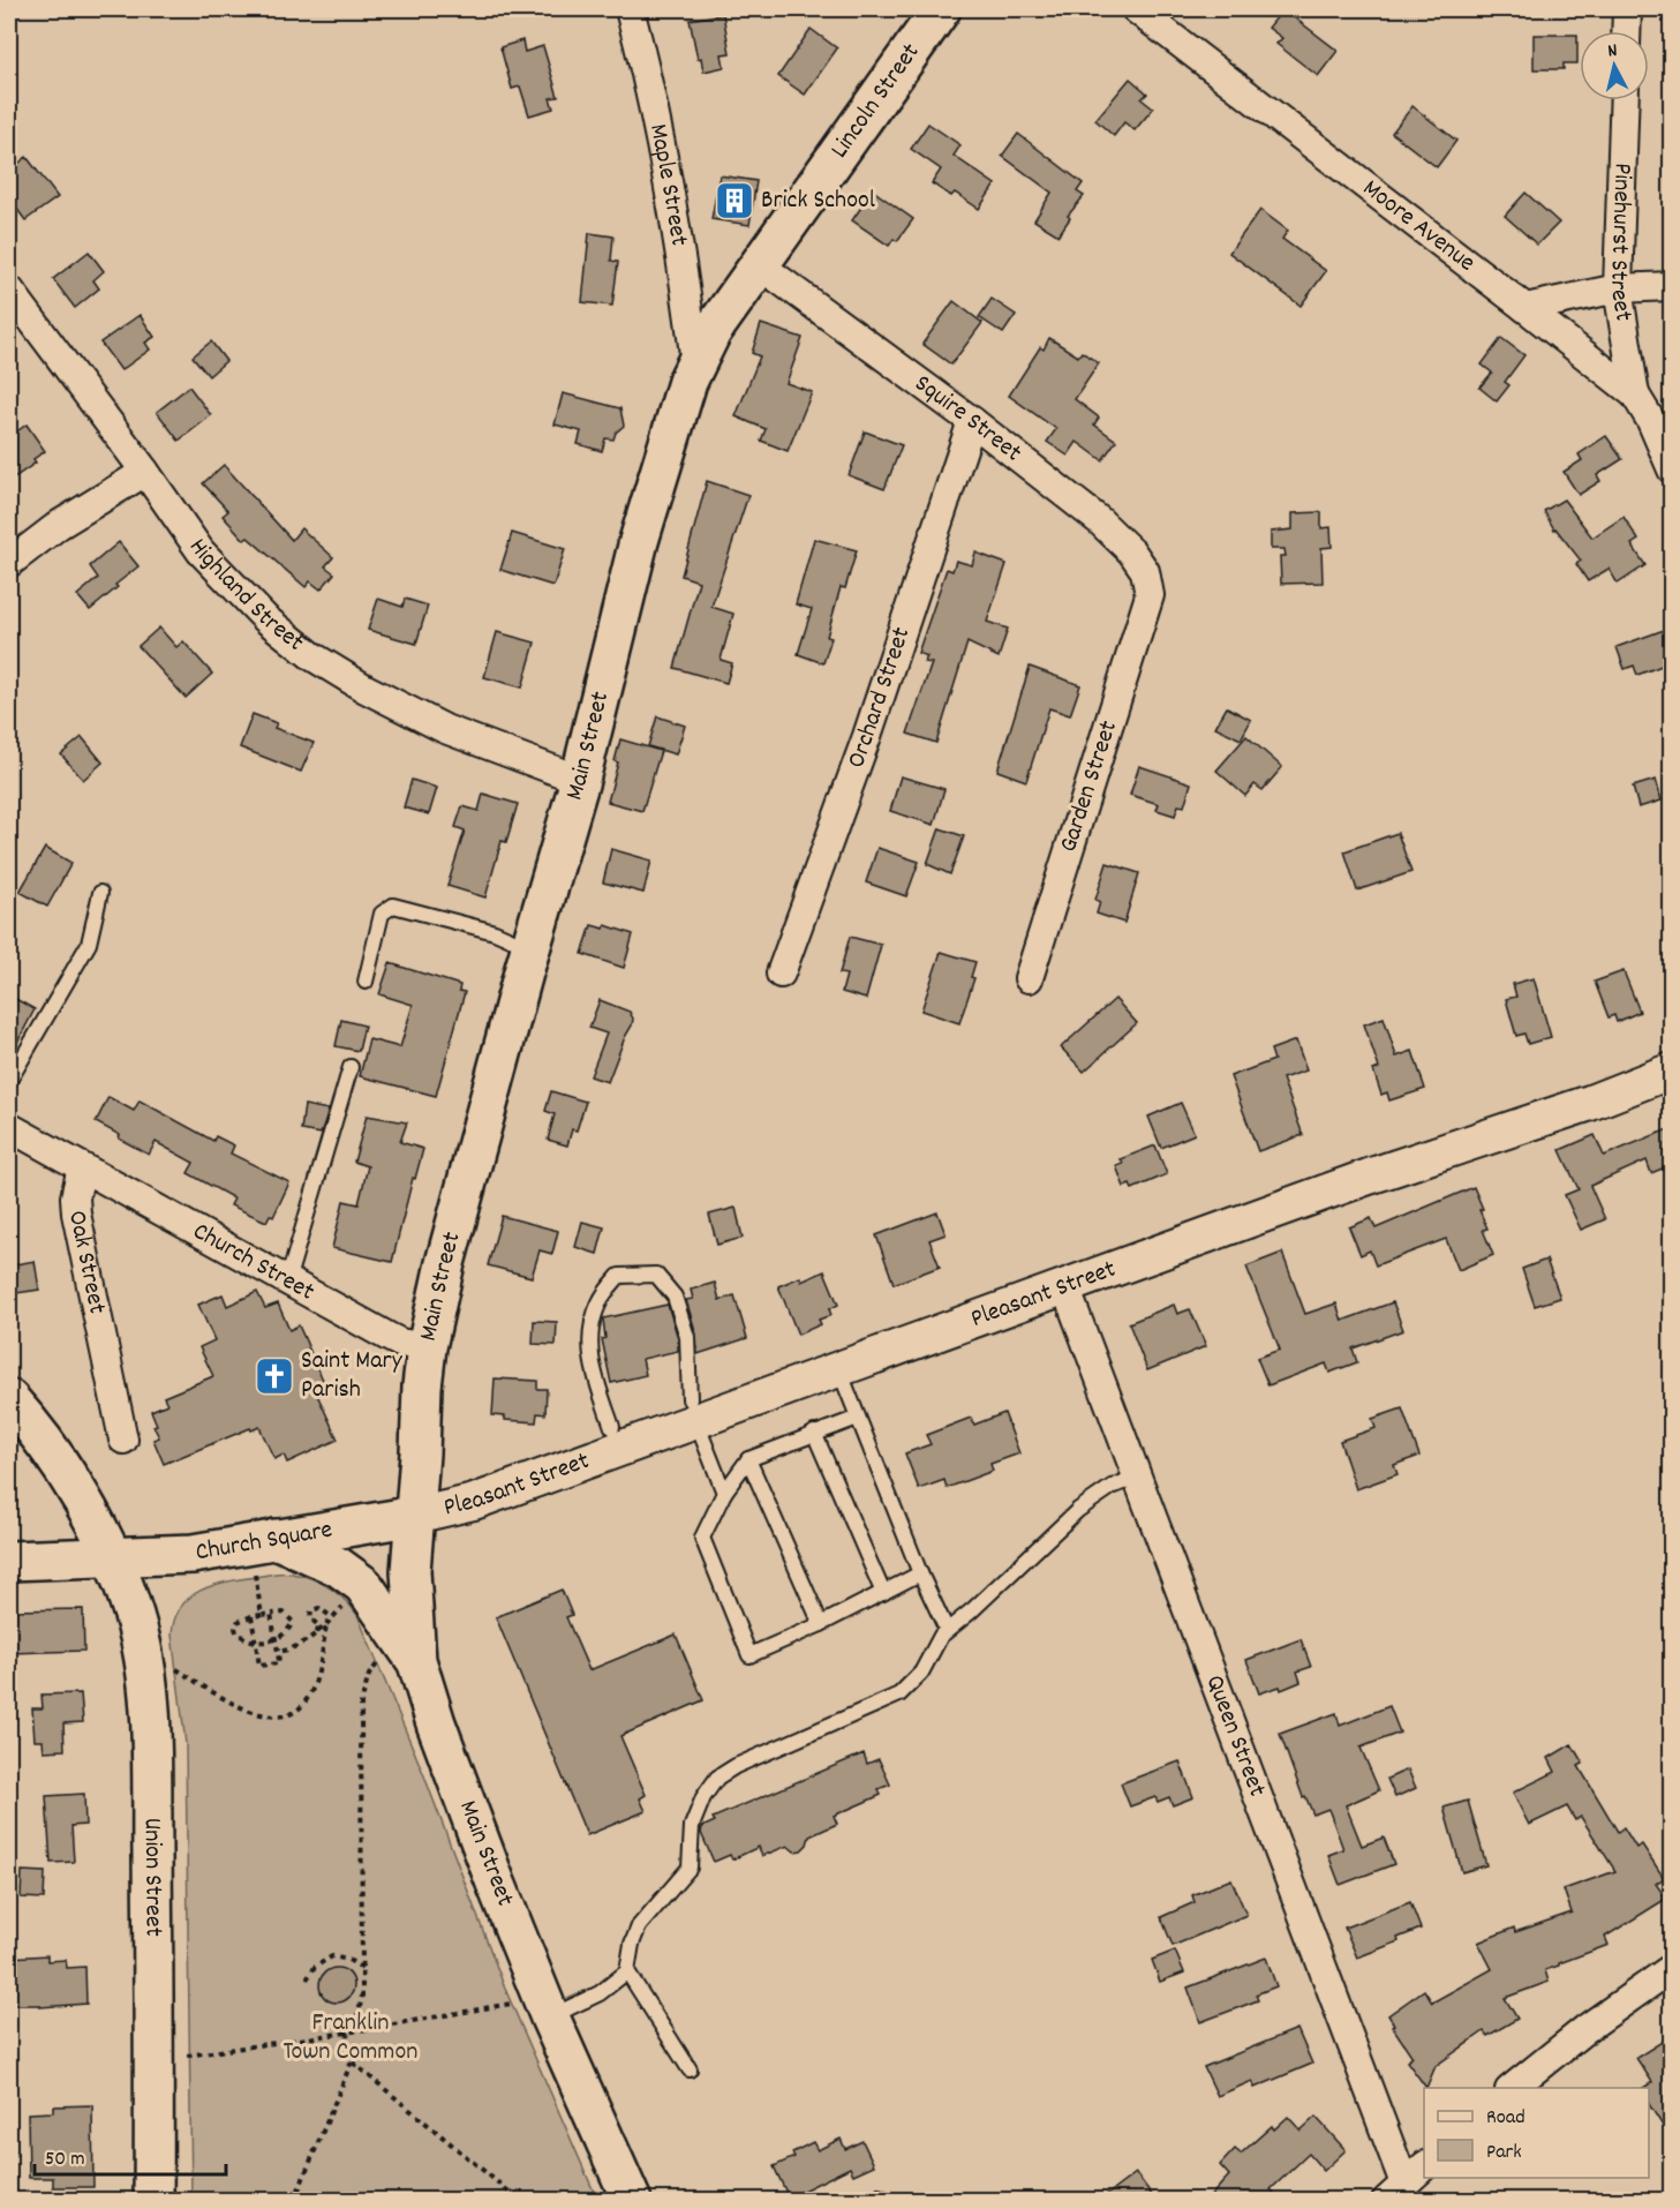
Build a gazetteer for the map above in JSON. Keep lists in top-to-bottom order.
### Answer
{
  "streets": {
    "main road": [
      "Lincoln Street",
      "Main Street",
      "Church Square",
      "Union Street"
    ],
    "street": [
      "Maple Street",
      "Moore Avenue",
      "Pinehurst Street",
      "Squire Street",
      "Highland Street",
      "Orchard Street",
      "Garden Street",
      "Church Street",
      "Oak Street",
      "Pleasant Street",
      "Queen Street"
    ]
  },
  "crossings": [
    ["Lincoln Street", "Maple Street"],
    ["Lincoln Street", "Squire Street"],
    ["Lincoln Street", "Main Street"],
    ["Maple Street", "Main Street"],
    ["Moore Avenue", "Pinehurst Street"],
    ["Squire Street", "Orchard Street"],
    ["Squire Street", "Garden Street"],
    ["Highland Street", "Main Street"],
    ["Main Street", "Church Street"],
    ["Main Street", "Pleasant Street"],
    ["Main Street", "Church Square"],
    ["Church Street", "Oak Street"],
    ["Pleasant Street", "Church Square"],
    ["Pleasant Street", "Queen Street"],
    ["Church Square", "Union Street"]
  ],
  "parks": ["Franklin Town Common"],
  "places": {
    "building": ["Brick School"],
    "church": ["Saint Mary Parish"]
  },
  "legend": ["Road", "Park"],
  "scale_bar": "50 m",
  "north": "top"
}
